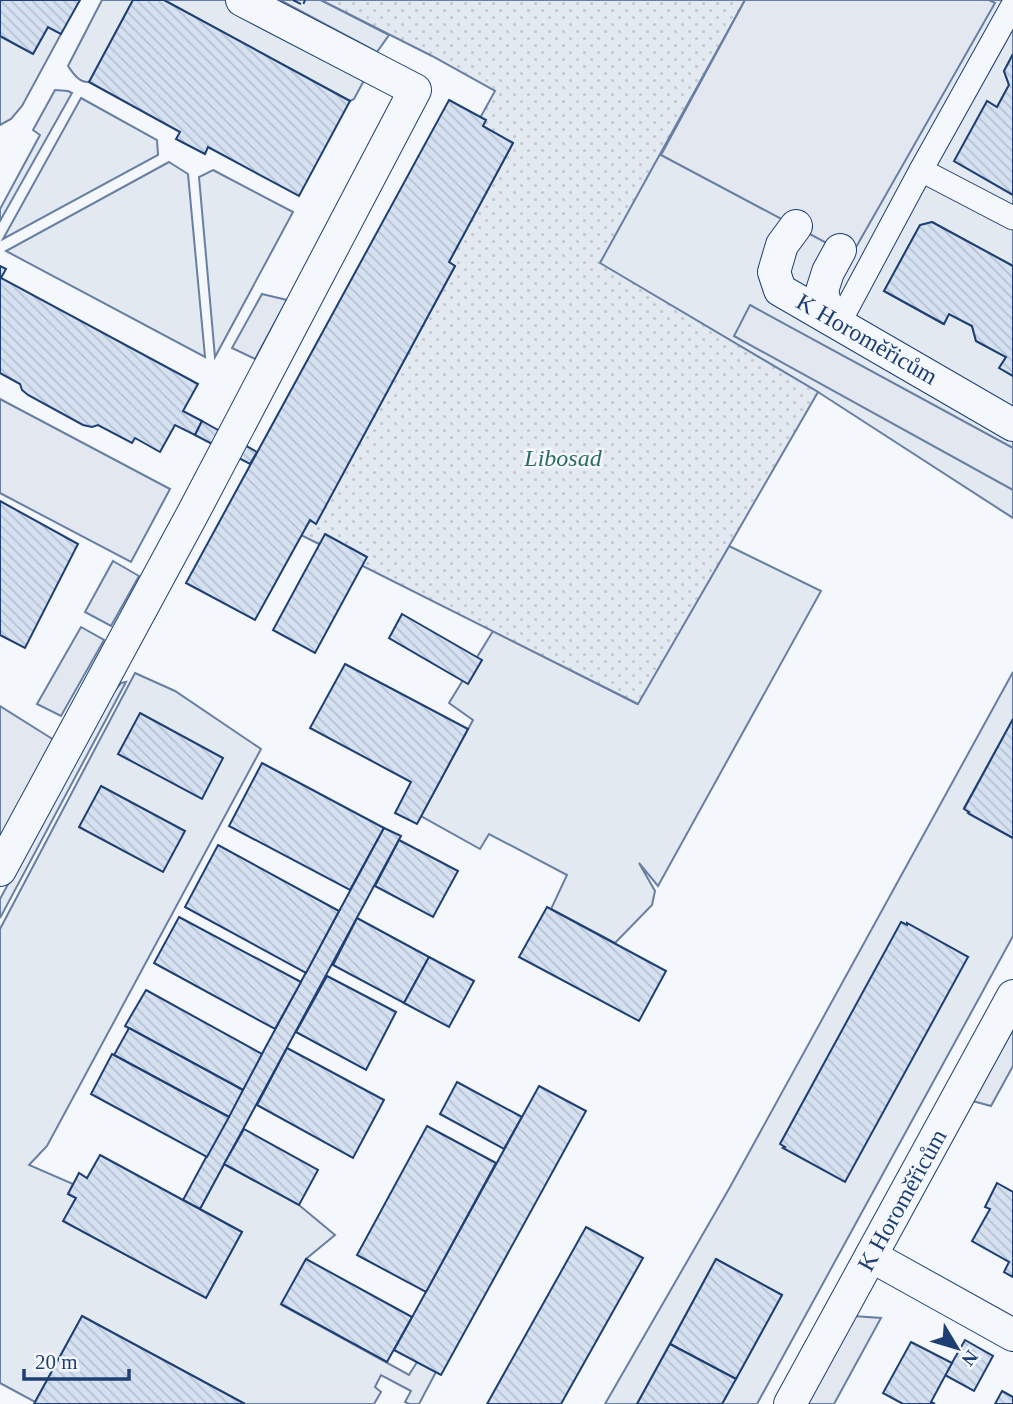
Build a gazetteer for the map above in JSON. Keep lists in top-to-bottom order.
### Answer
{
  "streets": {
    "street": ["K Horoměřicům"]
  },
  "parks": ["Libosad"],
  "scale_bar": "20 m",
  "north": "bottom right"
}
